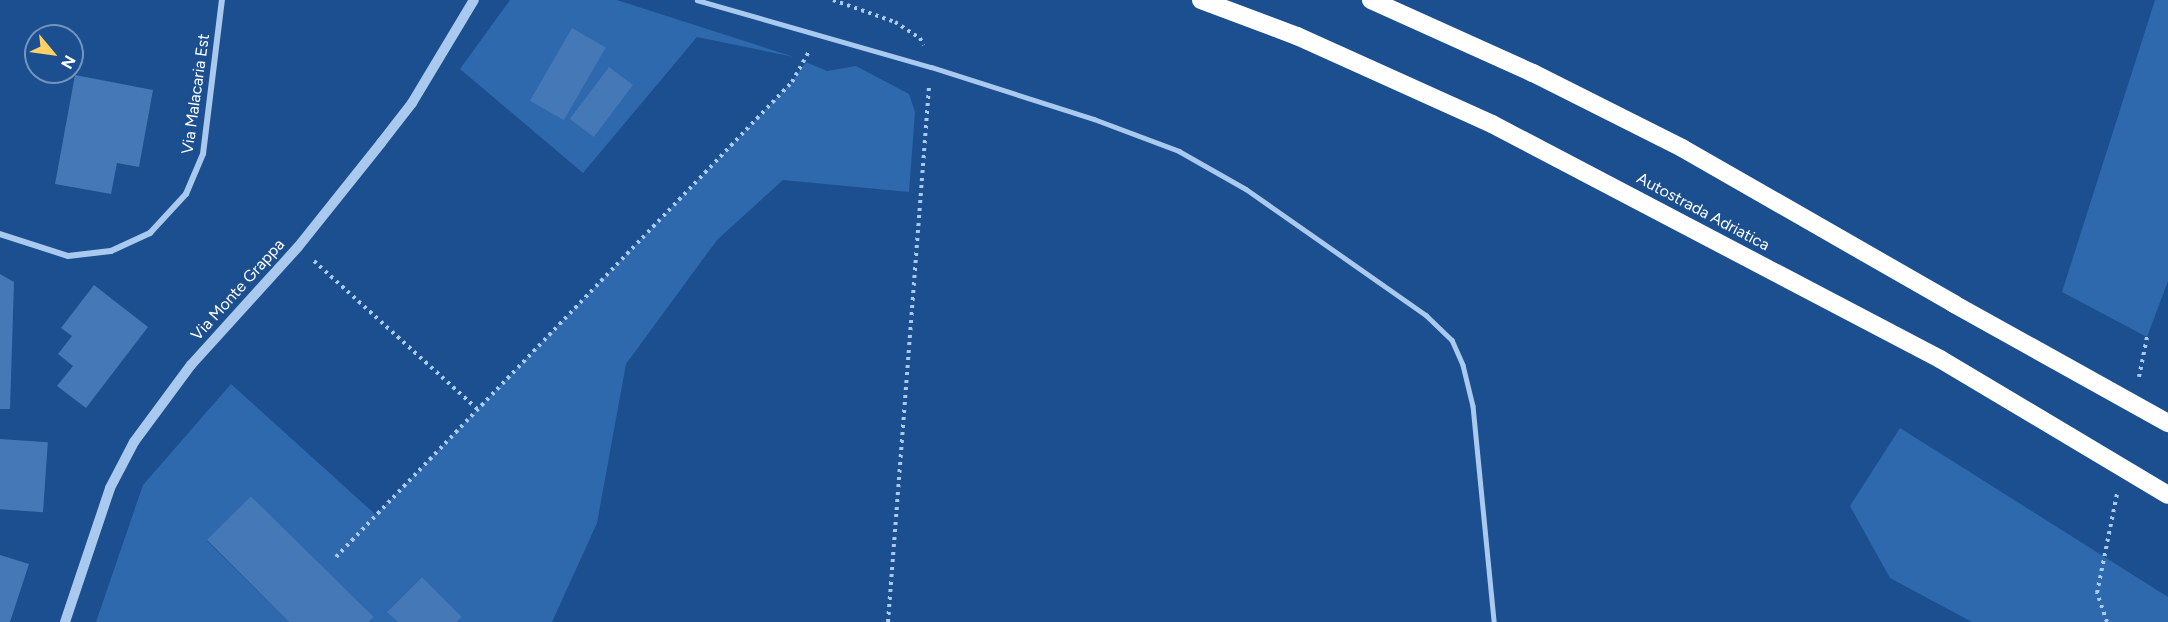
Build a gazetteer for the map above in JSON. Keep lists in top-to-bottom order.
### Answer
{
  "streets": {
    "highway": ["Autostrada Adriatica"],
    "street": ["Via Malacaria Est", "Via Monte Grappa"]
  },
  "north": "bottom right"
}
